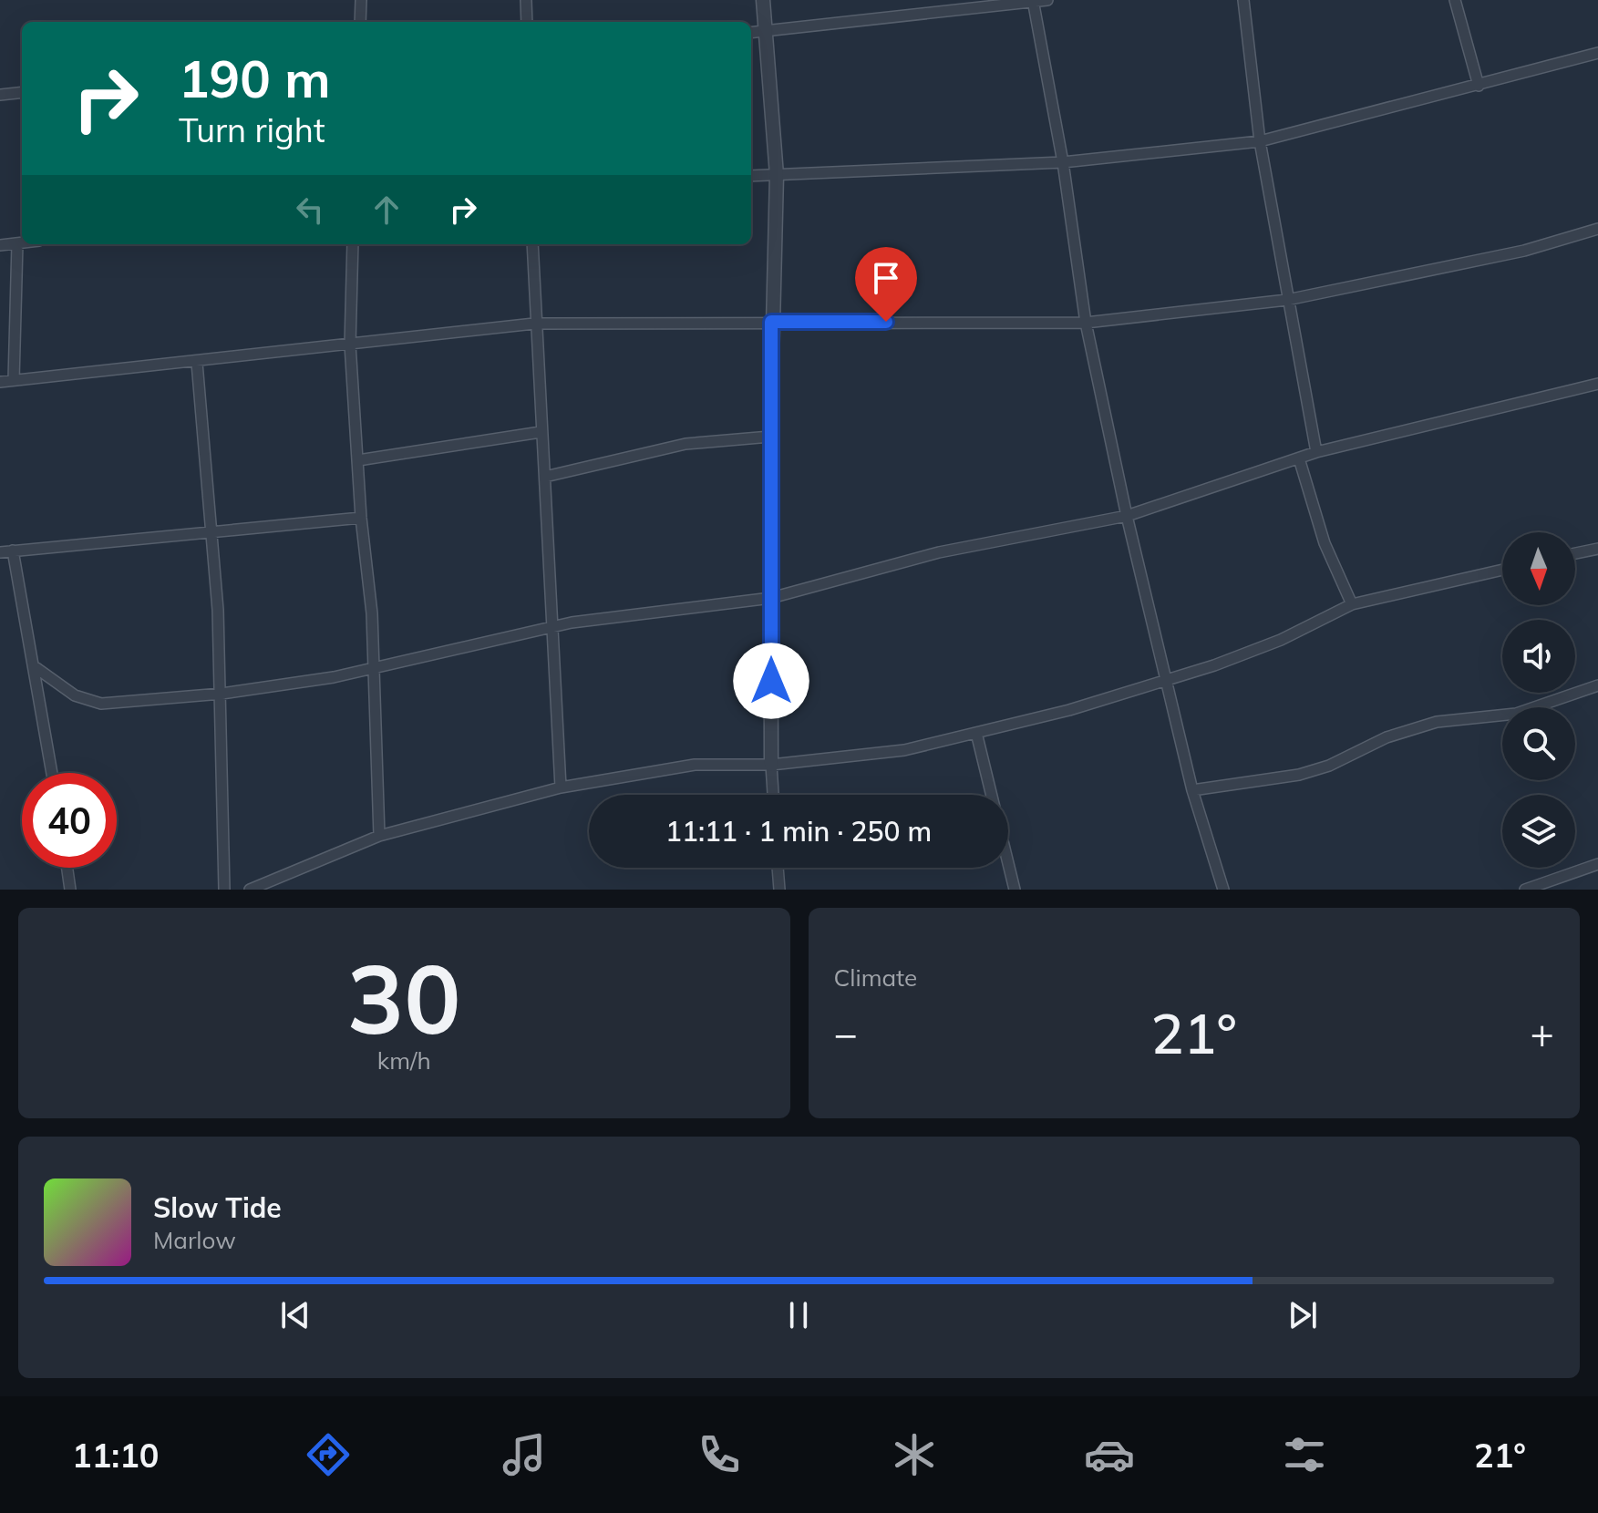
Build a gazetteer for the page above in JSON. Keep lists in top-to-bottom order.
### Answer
{
  "north": "bottom",
  "page": {
    "turn": ["190 m", "Turn right"],
    "limit": "40",
    "trip": "11:11 · 1 min · 250 m",
    "tile": [
      ["30", "km/h"],
      "Climate"
    ],
    "heat": ["−", "21°", "+"],
    "song": ["Slow Tide", "Marlow"],
    "tabs": ["11:10", "21°"]
  }
}
